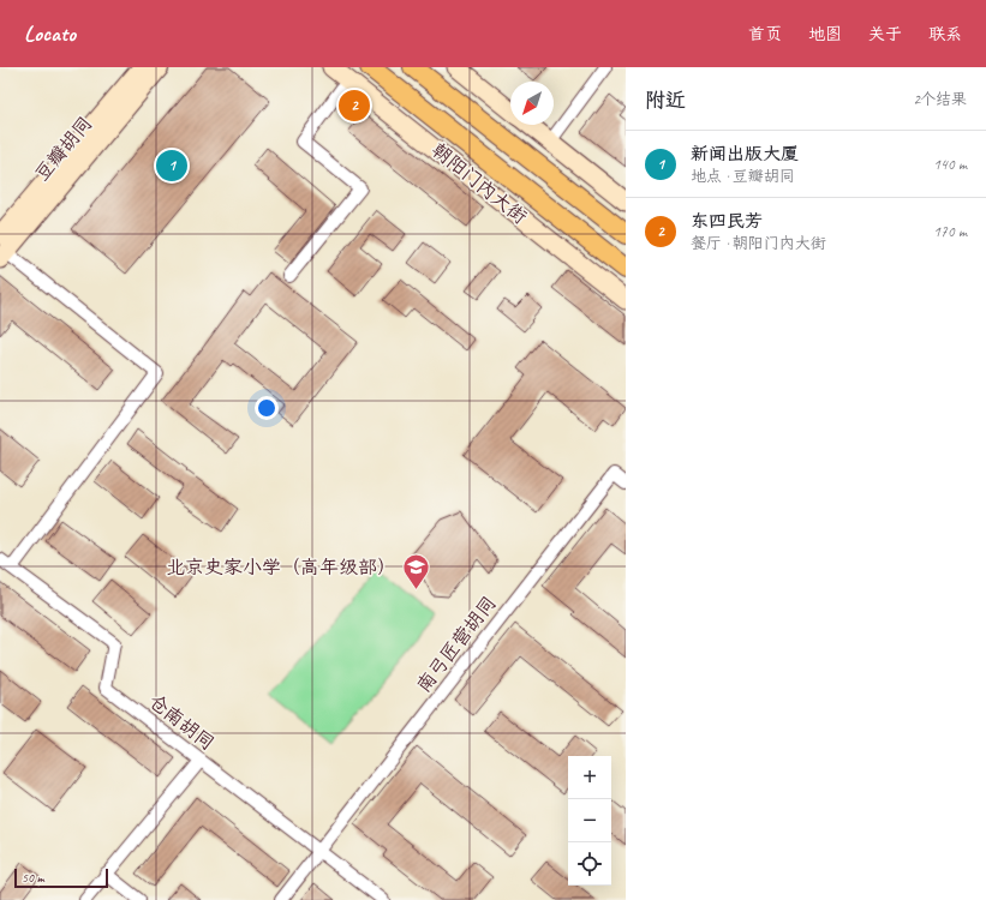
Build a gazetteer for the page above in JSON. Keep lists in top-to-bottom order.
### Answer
{
  "streets": {
    "main road": ["朝阳门内大街"],
    "street": ["豆瓣胡同", "南弓匠营胡同", "仓南胡同"]
  },
  "crossings": [
    ["南弓匠营胡同", "仓南胡同"]
  ],
  "places": {
    "school or university": ["北京史家小学（高年级部）"]
  },
  "scale_bar": "50 m",
  "north": "bottom left",
  "page": {
    "header": "Locato",
    "nav": [
      "首页",
      "地图",
      "关于",
      "联系"
    ],
    "heading": ["附近", "2个结果"],
    "pins": ["2", "1"],
    "list": [
      {
        "mark": "1",
        "name": "新闻出版大厦",
        "note": "地点 · 豆瓣胡同",
        "value": "140 m"
      },
      {
        "mark": "2",
        "name": "东四民芳",
        "note": "餐厅 · 朝阳门内大街",
        "value": "170 m"
      }
    ],
    "map_buttons": ["+", "−"],
    "scale": "50 m"
  }
}
